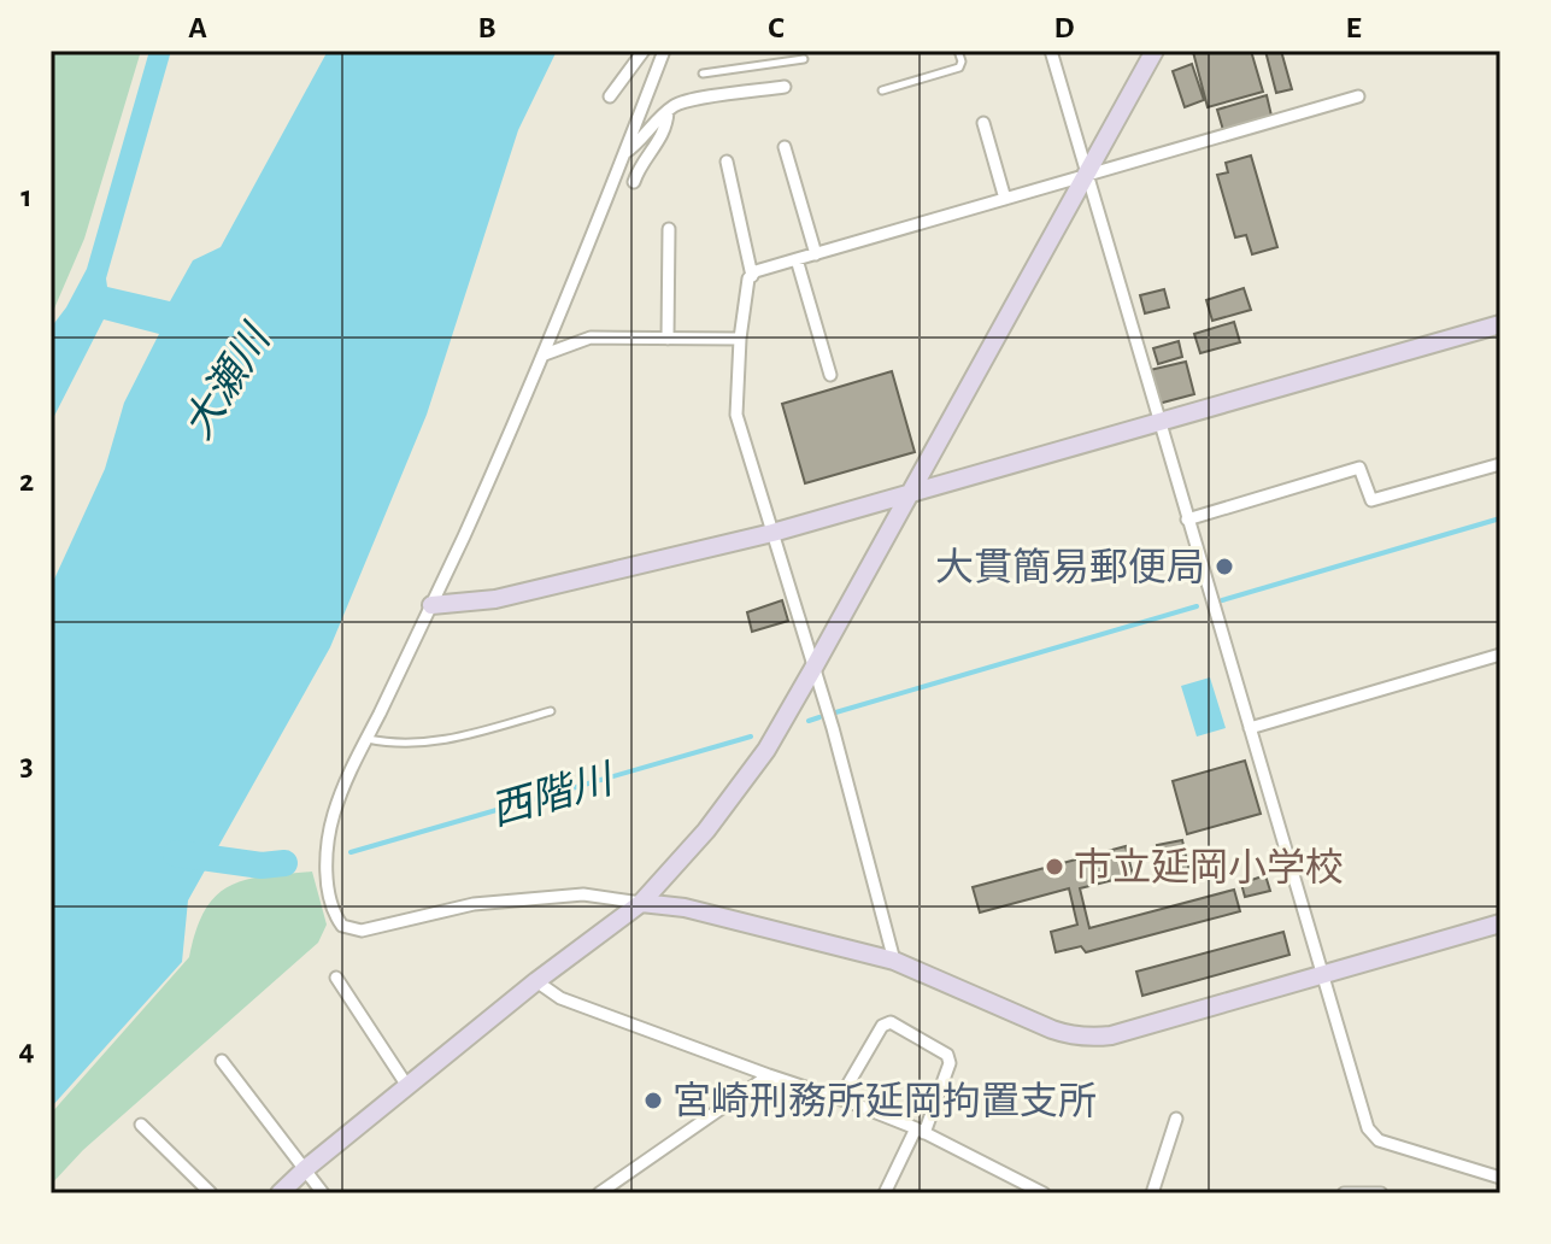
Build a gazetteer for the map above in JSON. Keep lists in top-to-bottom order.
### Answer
{
  "water": ["大瀬川", "西階川"],
  "places": ["大貫簡易郵便局", "市立延岡小学校", "宮崎刑務所延岡拘置支所"],
  "grid": {
    "columns": [
      "A",
      "B",
      "C",
      "D",
      "E"
    ],
    "rows": [
      "1",
      "2",
      "3",
      "4"
    ]
  }
}
